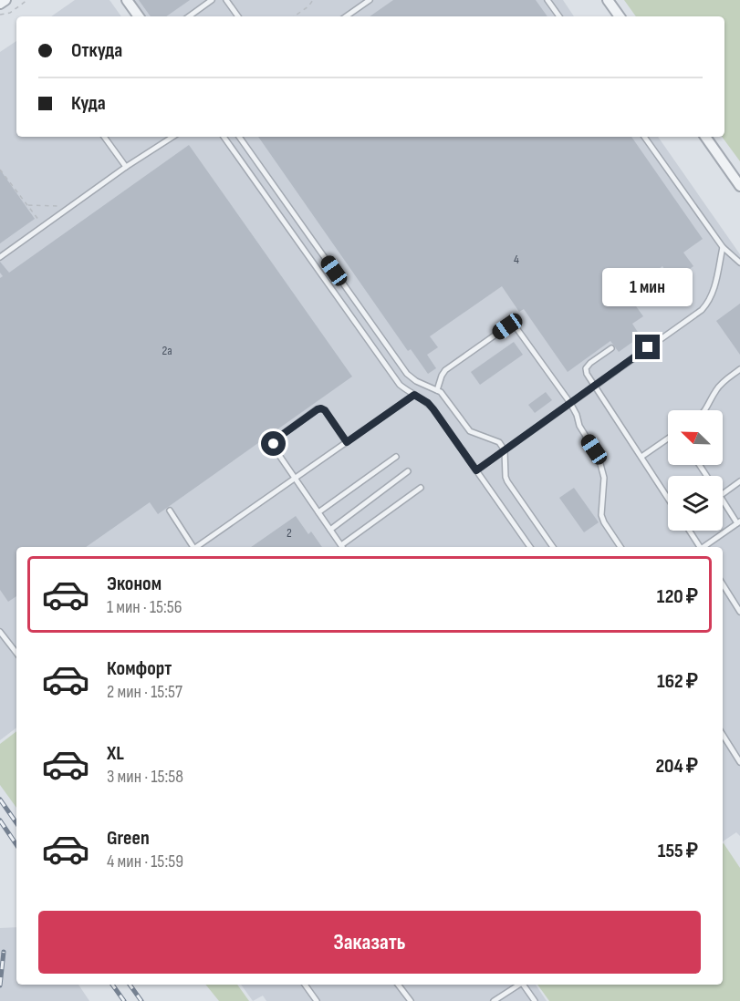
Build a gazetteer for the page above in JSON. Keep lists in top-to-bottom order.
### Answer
{
  "house_numbers": ["4", "2а", "2"],
  "north": "top left",
  "page": {
    "banner": ["Откуда", "Куда"],
    "bubble": "1 мин",
    "list": [
      {
        "name": "Эконом",
        "note": "1 мин · 15:56",
        "value": "120 ₽"
      },
      {
        "name": "Комфорт",
        "note": "2 мин · 15:57",
        "value": "162 ₽"
      },
      {
        "name": "XL",
        "note": "3 мин · 15:58",
        "value": "204 ₽"
      },
      {
        "name": "Green",
        "note": "4 мин · 15:59",
        "value": "155 ₽"
      }
    ],
    "buttons": "Заказать"
  }
}
